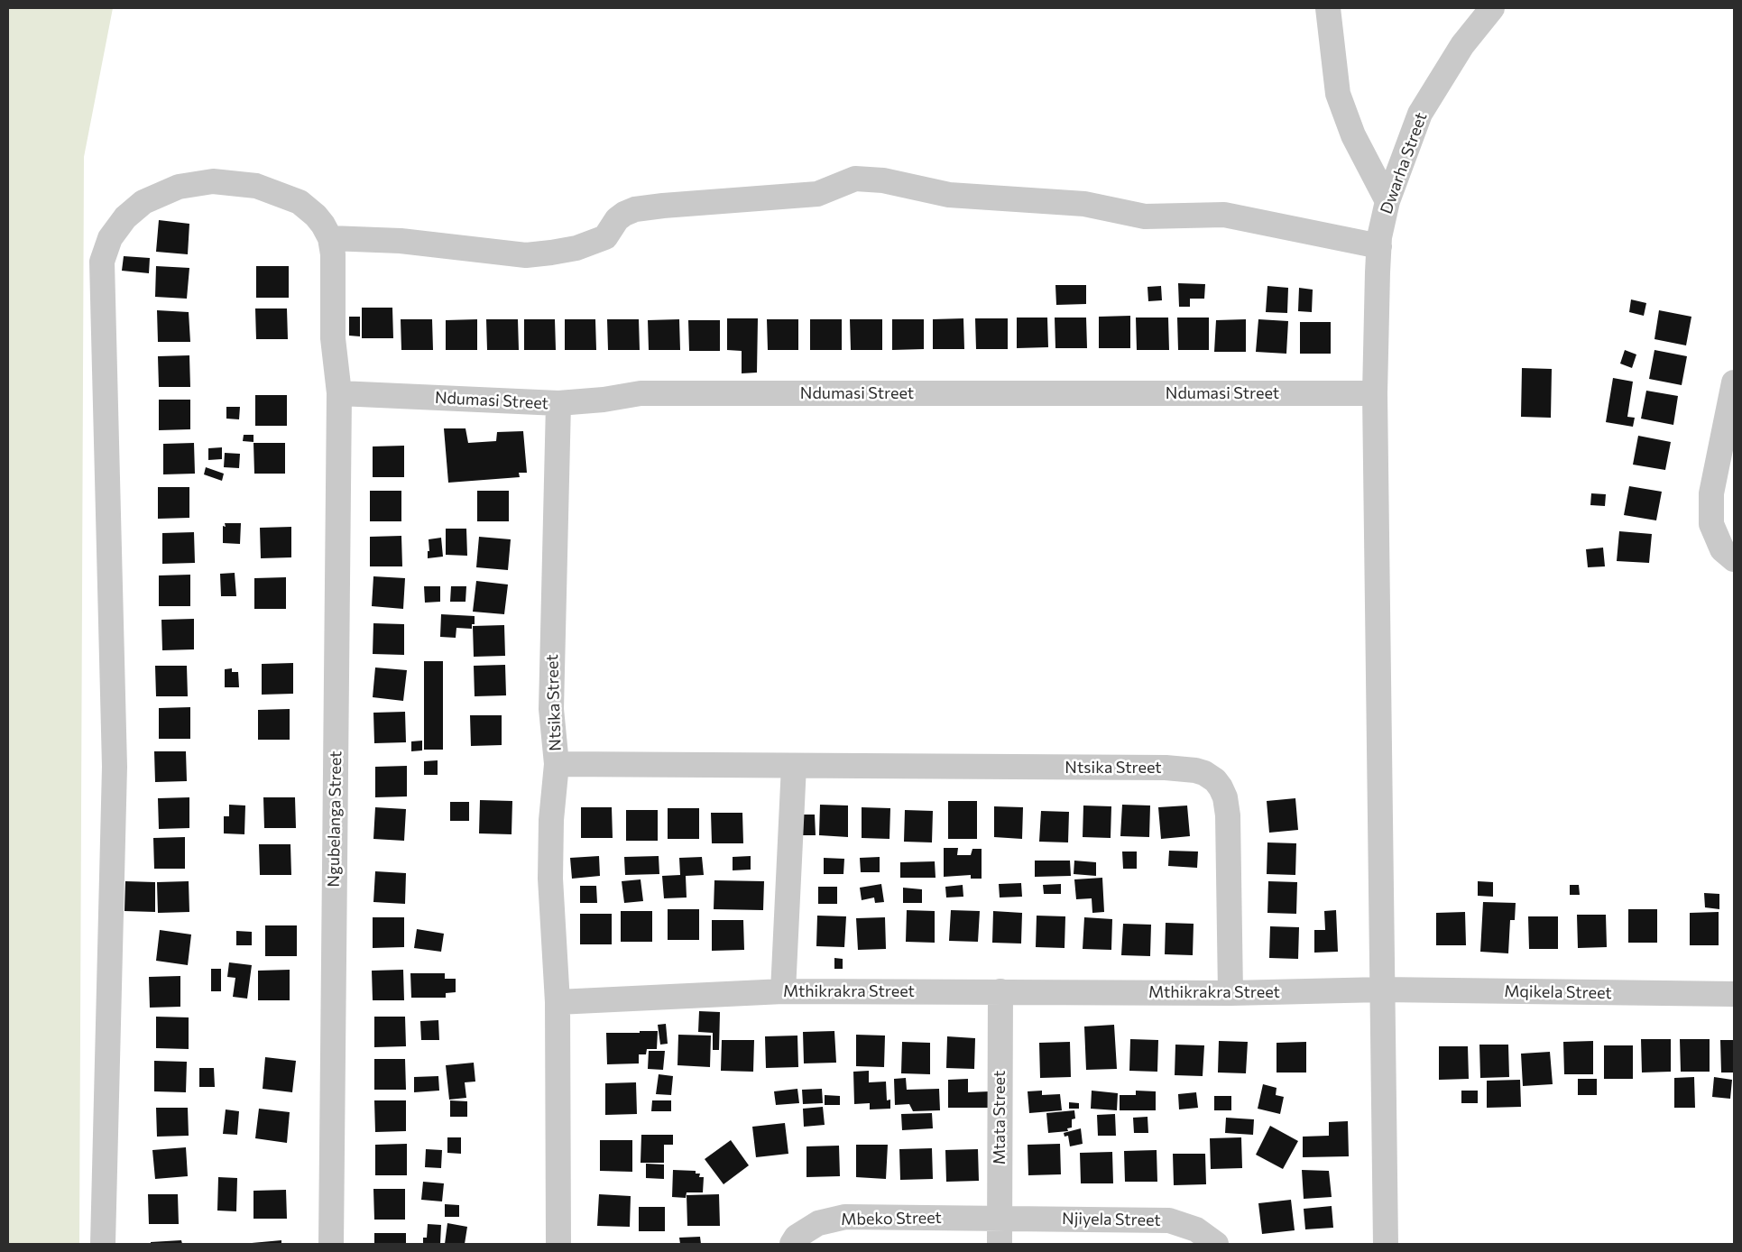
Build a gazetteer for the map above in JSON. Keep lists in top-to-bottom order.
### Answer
{
  "streets": {
    "street": [
      "Dwarha Street",
      "Ndumasi Street",
      "Ntsika Street",
      "Ngubelanga Street",
      "Mthikrakra Street",
      "Mqikela Street",
      "Mtata Street",
      "Mbeko Street",
      "Njiyela Street"
    ]
  },
  "crossings": [
    ["Dwarha Street", "Ndumasi Street"],
    ["Dwarha Street", "Mthikrakra Street"],
    ["Dwarha Street", "Mqikela Street"],
    ["Ndumasi Street", "Ntsika Street"],
    ["Ndumasi Street", "Ngubelanga Street"],
    ["Ntsika Street", "Mthikrakra Street"],
    ["Mthikrakra Street", "Mqikela Street"],
    ["Mthikrakra Street", "Mtata Street"],
    ["Mtata Street", "Mbeko Street"],
    ["Mtata Street", "Njiyela Street"],
    ["Mbeko Street", "Njiyela Street"]
  ]
}
